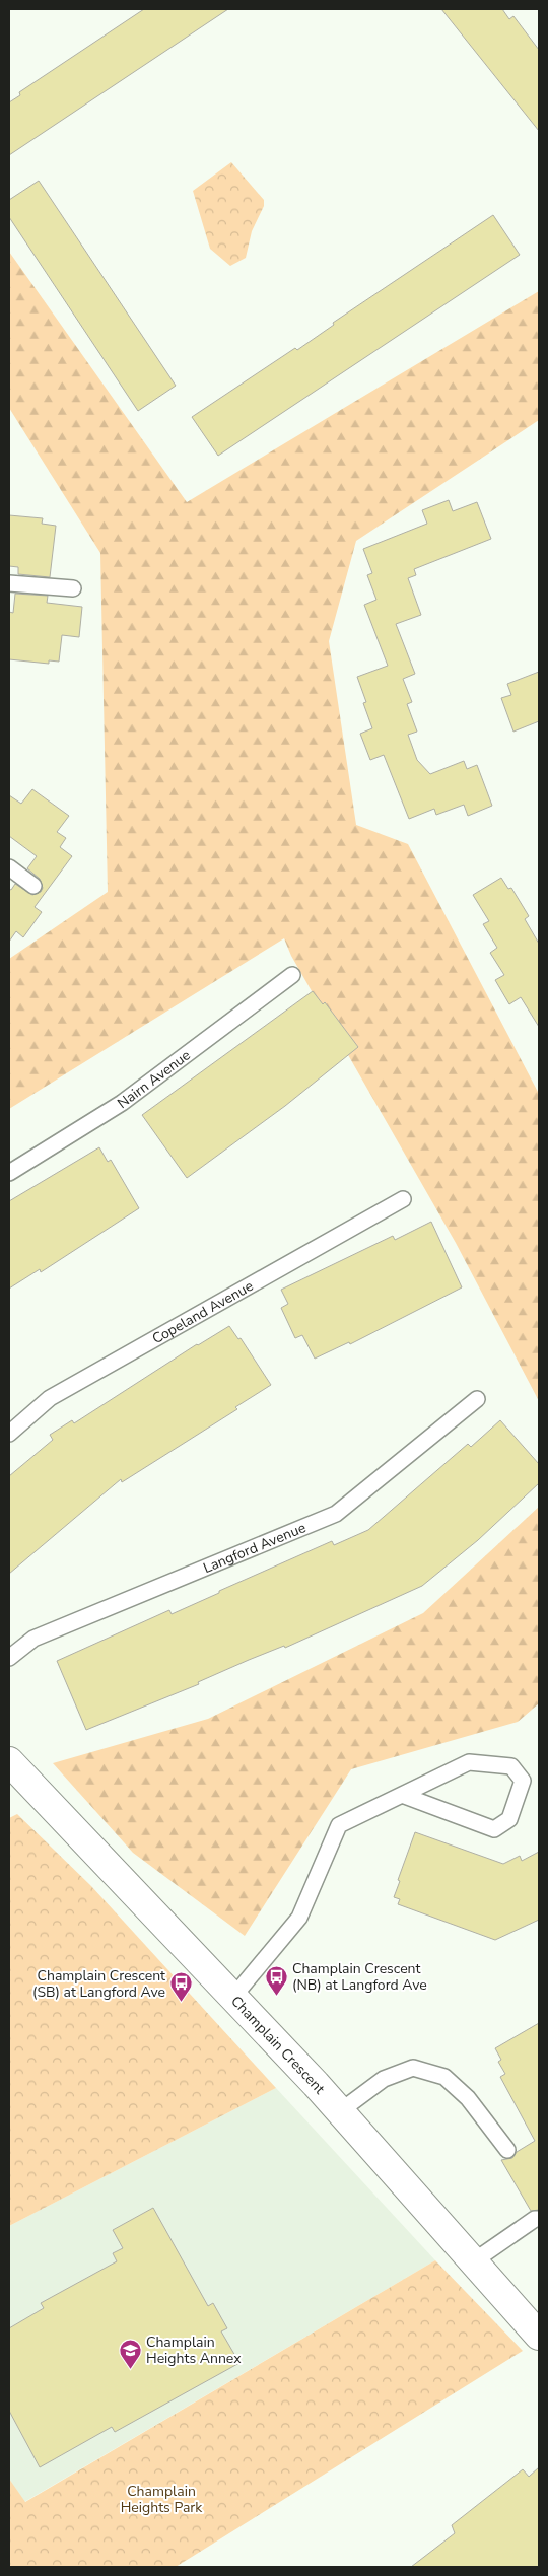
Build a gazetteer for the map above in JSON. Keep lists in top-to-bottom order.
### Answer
{
  "streets": {
    "street": ["Champlain Crescent"],
    "lane": ["Nairn Avenue", "Copeland Avenue", "Langford Avenue"]
  },
  "parks": ["Champlain Heights Park"],
  "places": {
    "bus stop": ["Champlain Crescent (NB) at Langford Ave", "Champlain Crescent (SB) at Langford Ave"],
    "school or university": ["Champlain Heights Annex"]
  }
}
